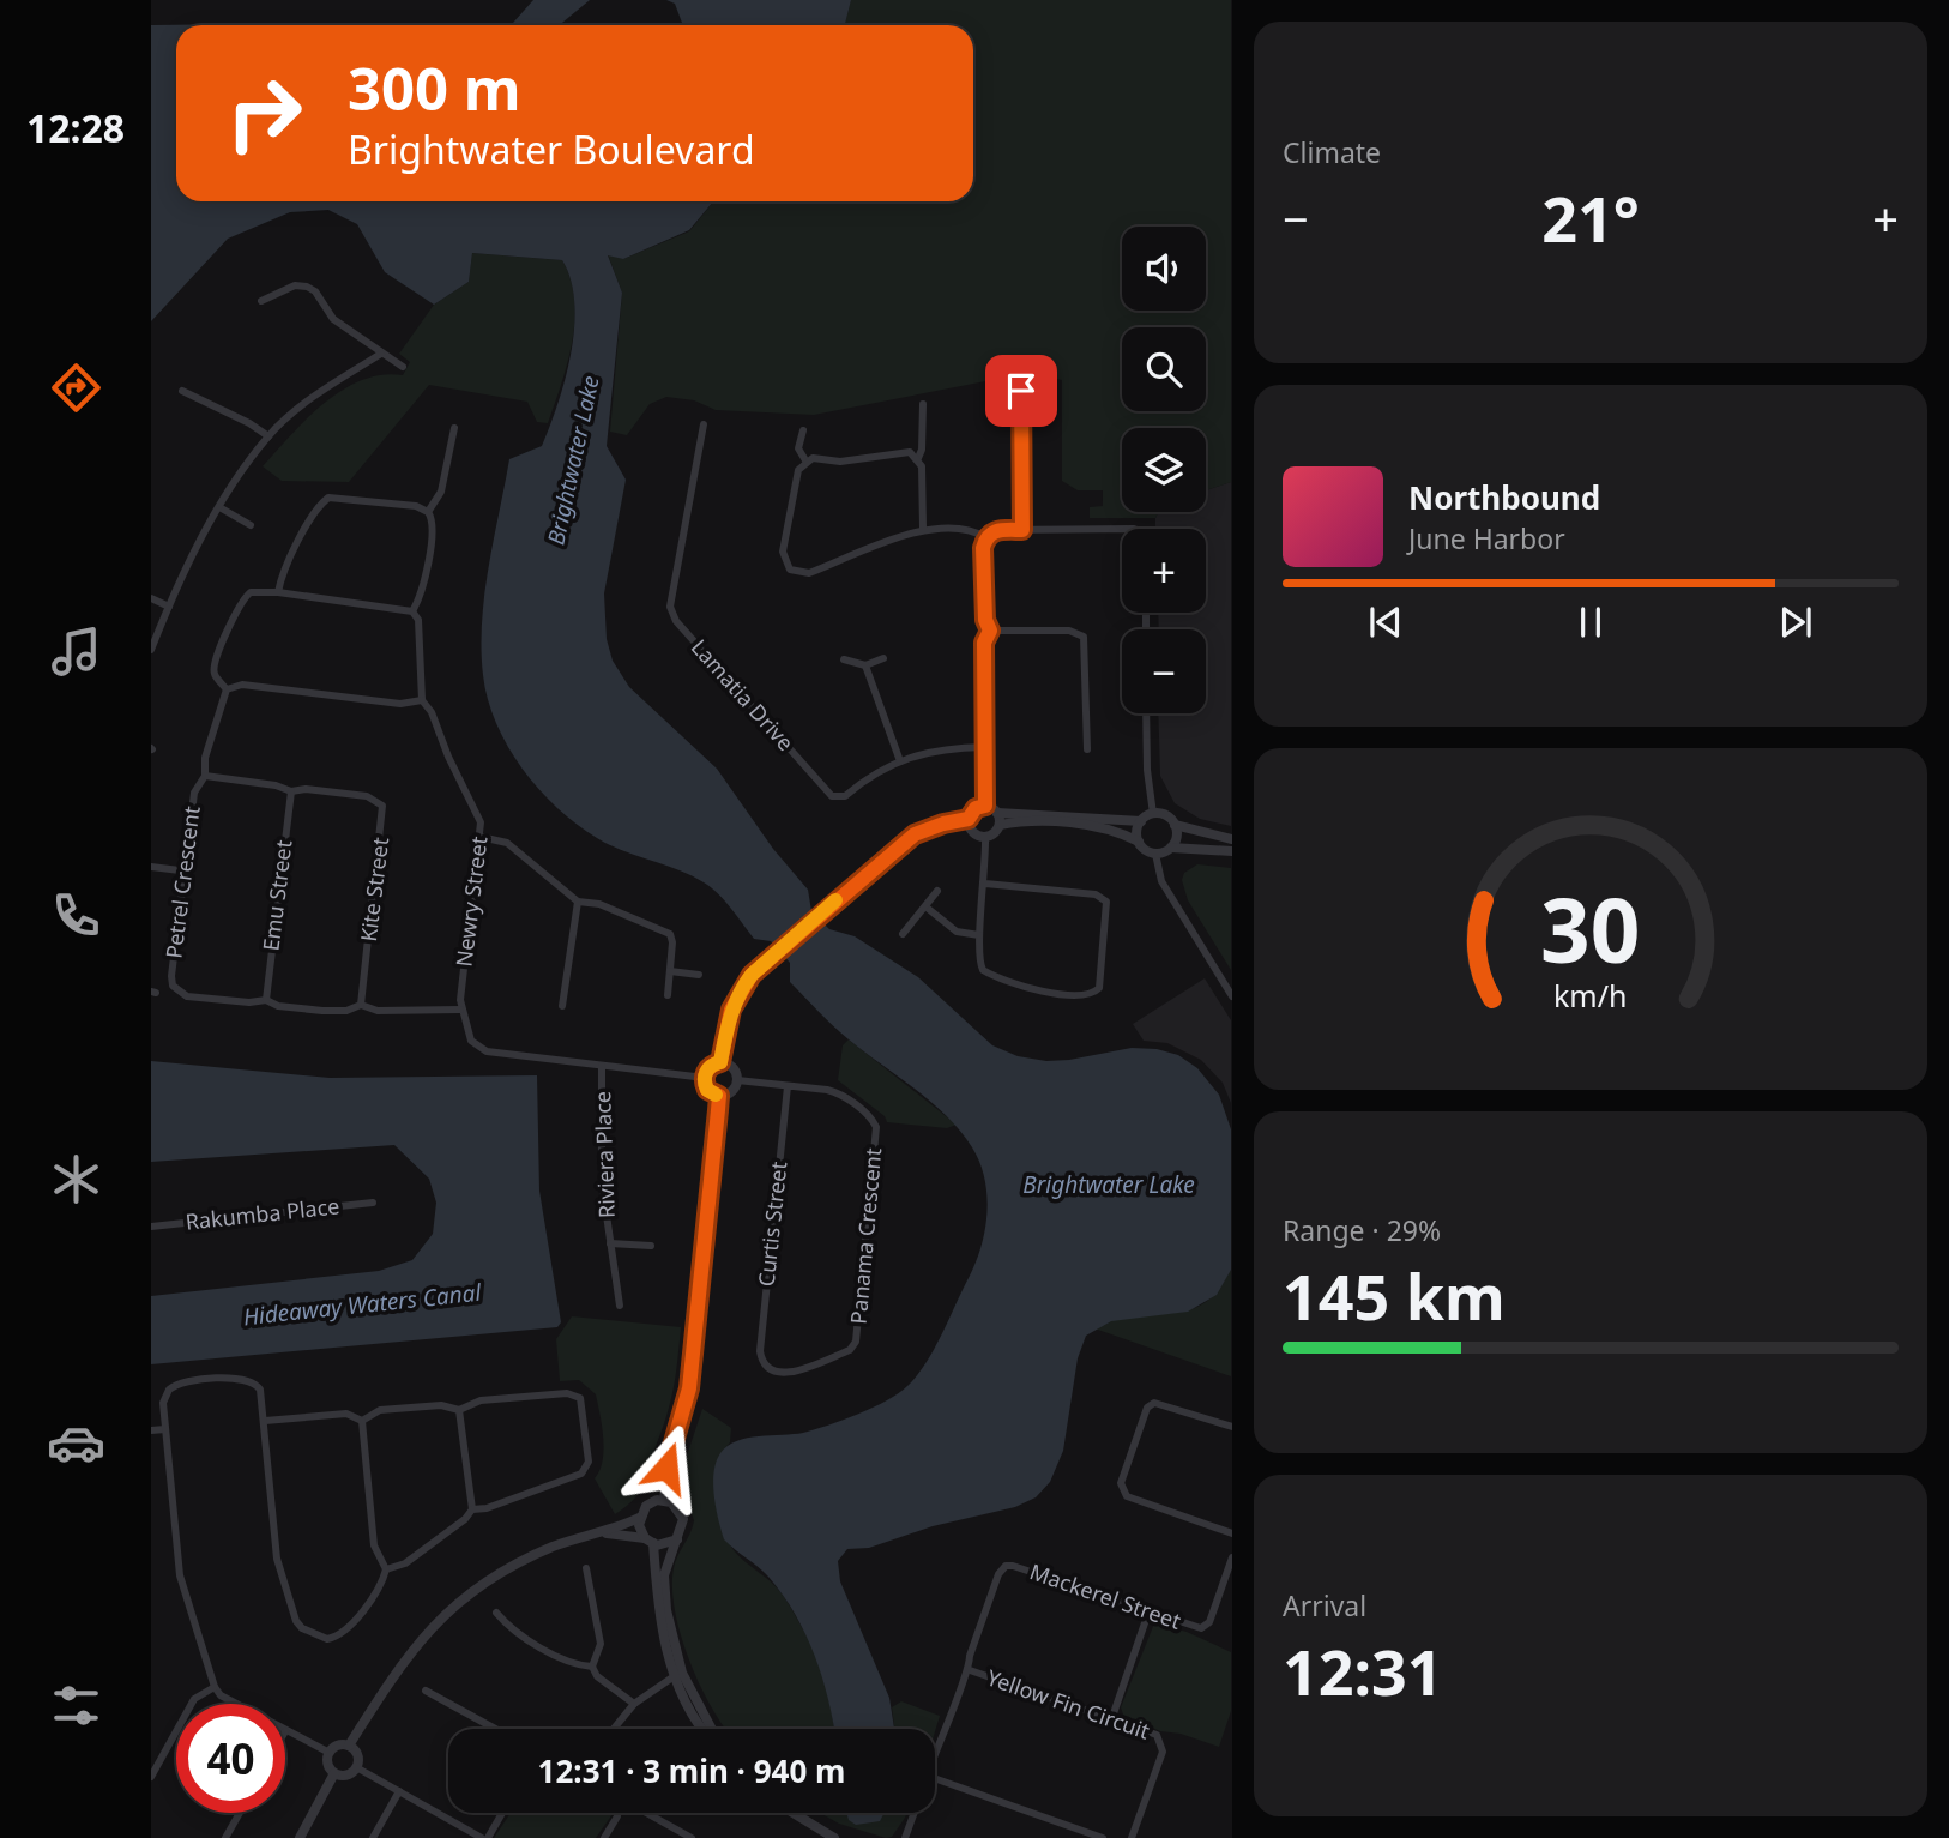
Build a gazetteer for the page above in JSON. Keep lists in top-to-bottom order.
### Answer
{
  "streets": {
    "street": [
      "Lamatia Drive",
      "Petrel Crescent",
      "Kite Street",
      "Emu Street",
      "Newry Street",
      "Riviera Place",
      "Rakumba Place",
      "Curtis Street",
      "Panama Crescent",
      "Mackerel Street",
      "Yellow Fin Circuit"
    ]
  },
  "crossings": [
    ["Petrel Crescent", "Kite Street"],
    ["Petrel Crescent", "Emu Street"],
    ["Petrel Crescent", "Newry Street"],
    ["Kite Street", "Emu Street"],
    ["Curtis Street", "Panama Crescent"],
    ["Mackerel Street", "Yellow Fin Circuit"]
  ],
  "water": ["Brightwater Lake", "Hideaway Waters Canal"],
  "page": {
    "tabs": "12:28",
    "tile": [
      "Climate",
      ["Range · 29%", "145 km"],
      ["Arrival", "12:31"]
    ],
    "turn": ["300 m", "Brightwater Boulevard"],
    "heat": ["−", "21°", "+"],
    "map_buttons": ["+", "−"],
    "song": ["Northbound", "June Harbor"],
    "limit": "40",
    "trip": "12:31 · 3 min · 940 m",
    "gauge": ["30", "km/h"]
  }
}
